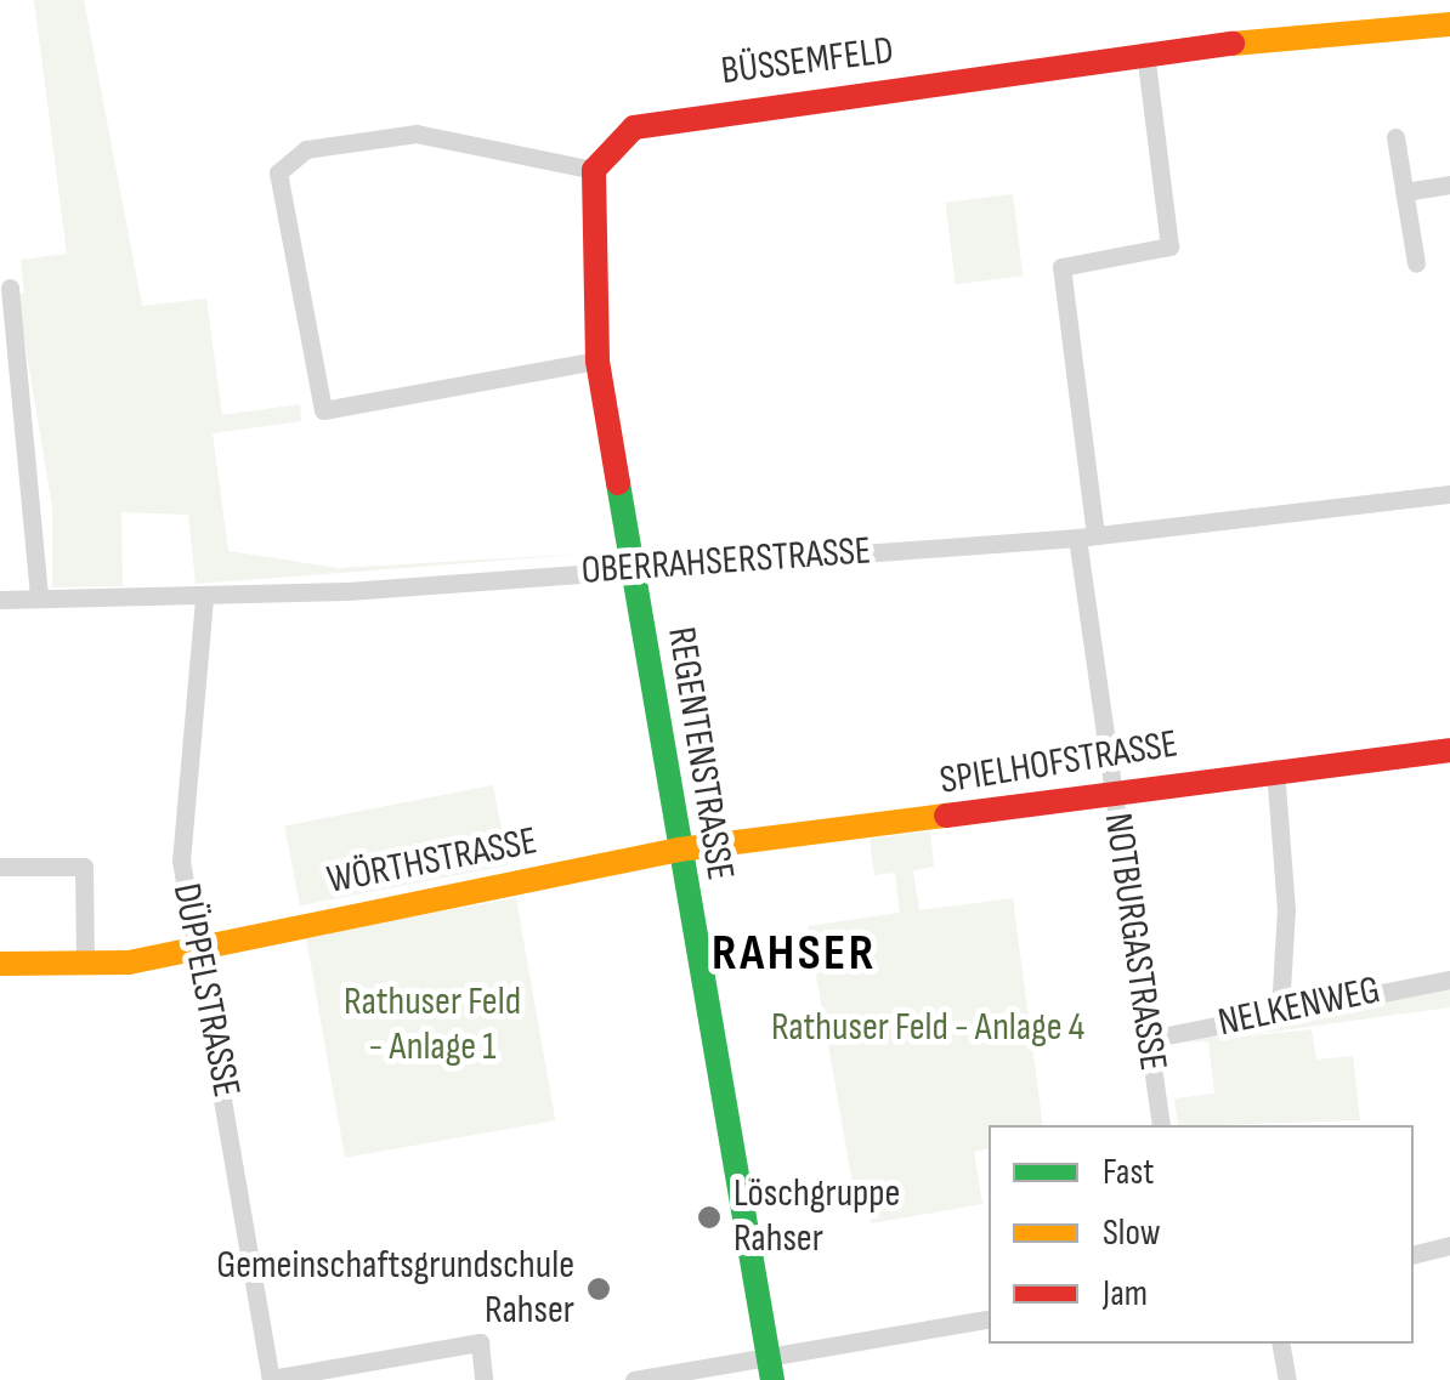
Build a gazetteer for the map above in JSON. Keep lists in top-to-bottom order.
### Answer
{
  "streets": {
    "street": [
      "BÜSSEMFELD",
      "OBERRAHSERSTRASSE",
      "REGENTENSTRASSE",
      "SPIELHOFSTRASSE",
      "WÖRTHSTRASSE",
      "NOTBURGASTRASSE",
      "DÜPPELSTRASSE",
      "NELKENWEG"
    ]
  },
  "crossings": [
    ["BÜSSEMFELD", "NOTBURGASTRASSE"],
    ["OBERRAHSERSTRASSE", "REGENTENSTRASSE"],
    ["OBERRAHSERSTRASSE", "NOTBURGASTRASSE"],
    ["OBERRAHSERSTRASSE", "DÜPPELSTRASSE"],
    ["REGENTENSTRASSE", "SPIELHOFSTRASSE"],
    ["REGENTENSTRASSE", "WÖRTHSTRASSE"],
    ["SPIELHOFSTRASSE", "WÖRTHSTRASSE"],
    ["SPIELHOFSTRASSE", "NOTBURGASTRASSE"],
    ["WÖRTHSTRASSE", "DÜPPELSTRASSE"],
    ["NOTBURGASTRASSE", "NELKENWEG"]
  ],
  "districts": ["RAHSER"],
  "parks": ["Rathuser Feld - Anlage 1", "Rathuser Feld - Anlage 4"],
  "places": ["Löschgruppe Rahser", "Gemeinschaftsgrundschule Rahser"],
  "legend": ["Fast", "Slow", "Jam"]
}
